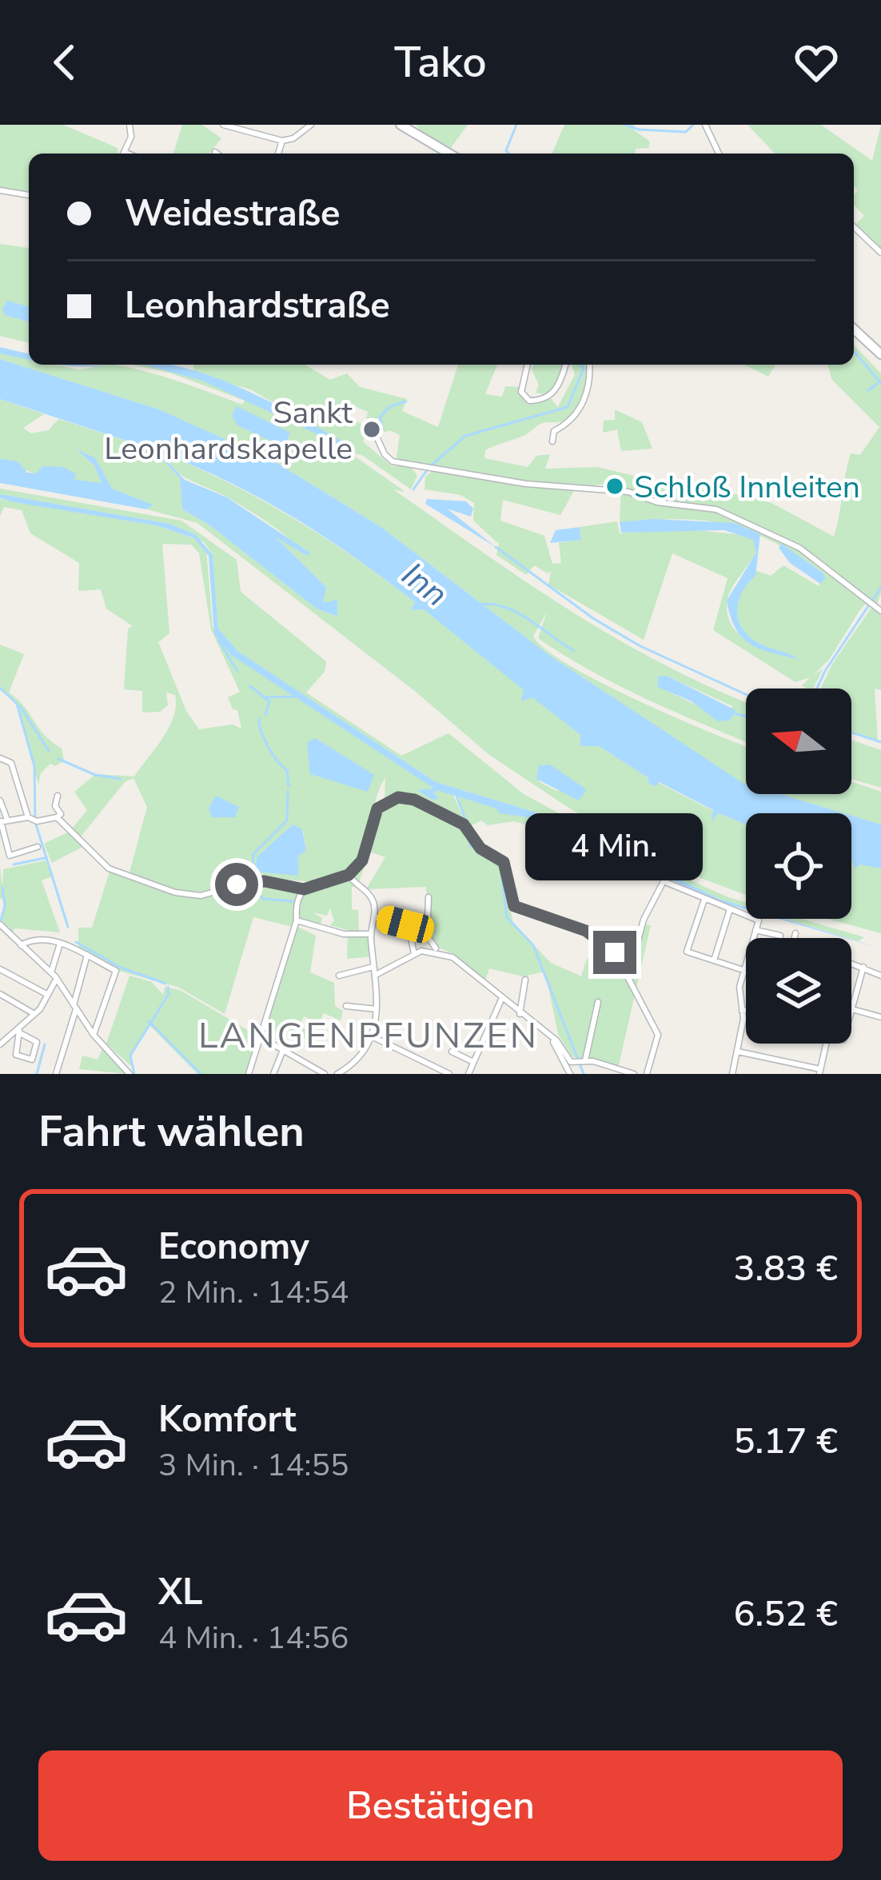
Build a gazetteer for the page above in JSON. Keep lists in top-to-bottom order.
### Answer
{
  "districts": ["LANGENPFUNZEN"],
  "water": ["Inn"],
  "places": ["Sankt Leonhardskapelle", "Schloß Innleiten"],
  "north": "left",
  "page": {
    "header": "Tako",
    "banner": ["Weidestraße", "Leonhardstraße"],
    "bubble": "4 Min.",
    "heading": "Fahrt wählen",
    "list": [
      {
        "name": "Economy",
        "note": "2 Min. · 14:54",
        "value": "3.83 €"
      },
      {
        "name": "Komfort",
        "note": "3 Min. · 14:55",
        "value": "5.17 €"
      },
      {
        "name": "XL",
        "note": "4 Min. · 14:56",
        "value": "6.52 €"
      }
    ],
    "buttons": "Bestätigen"
  }
}
